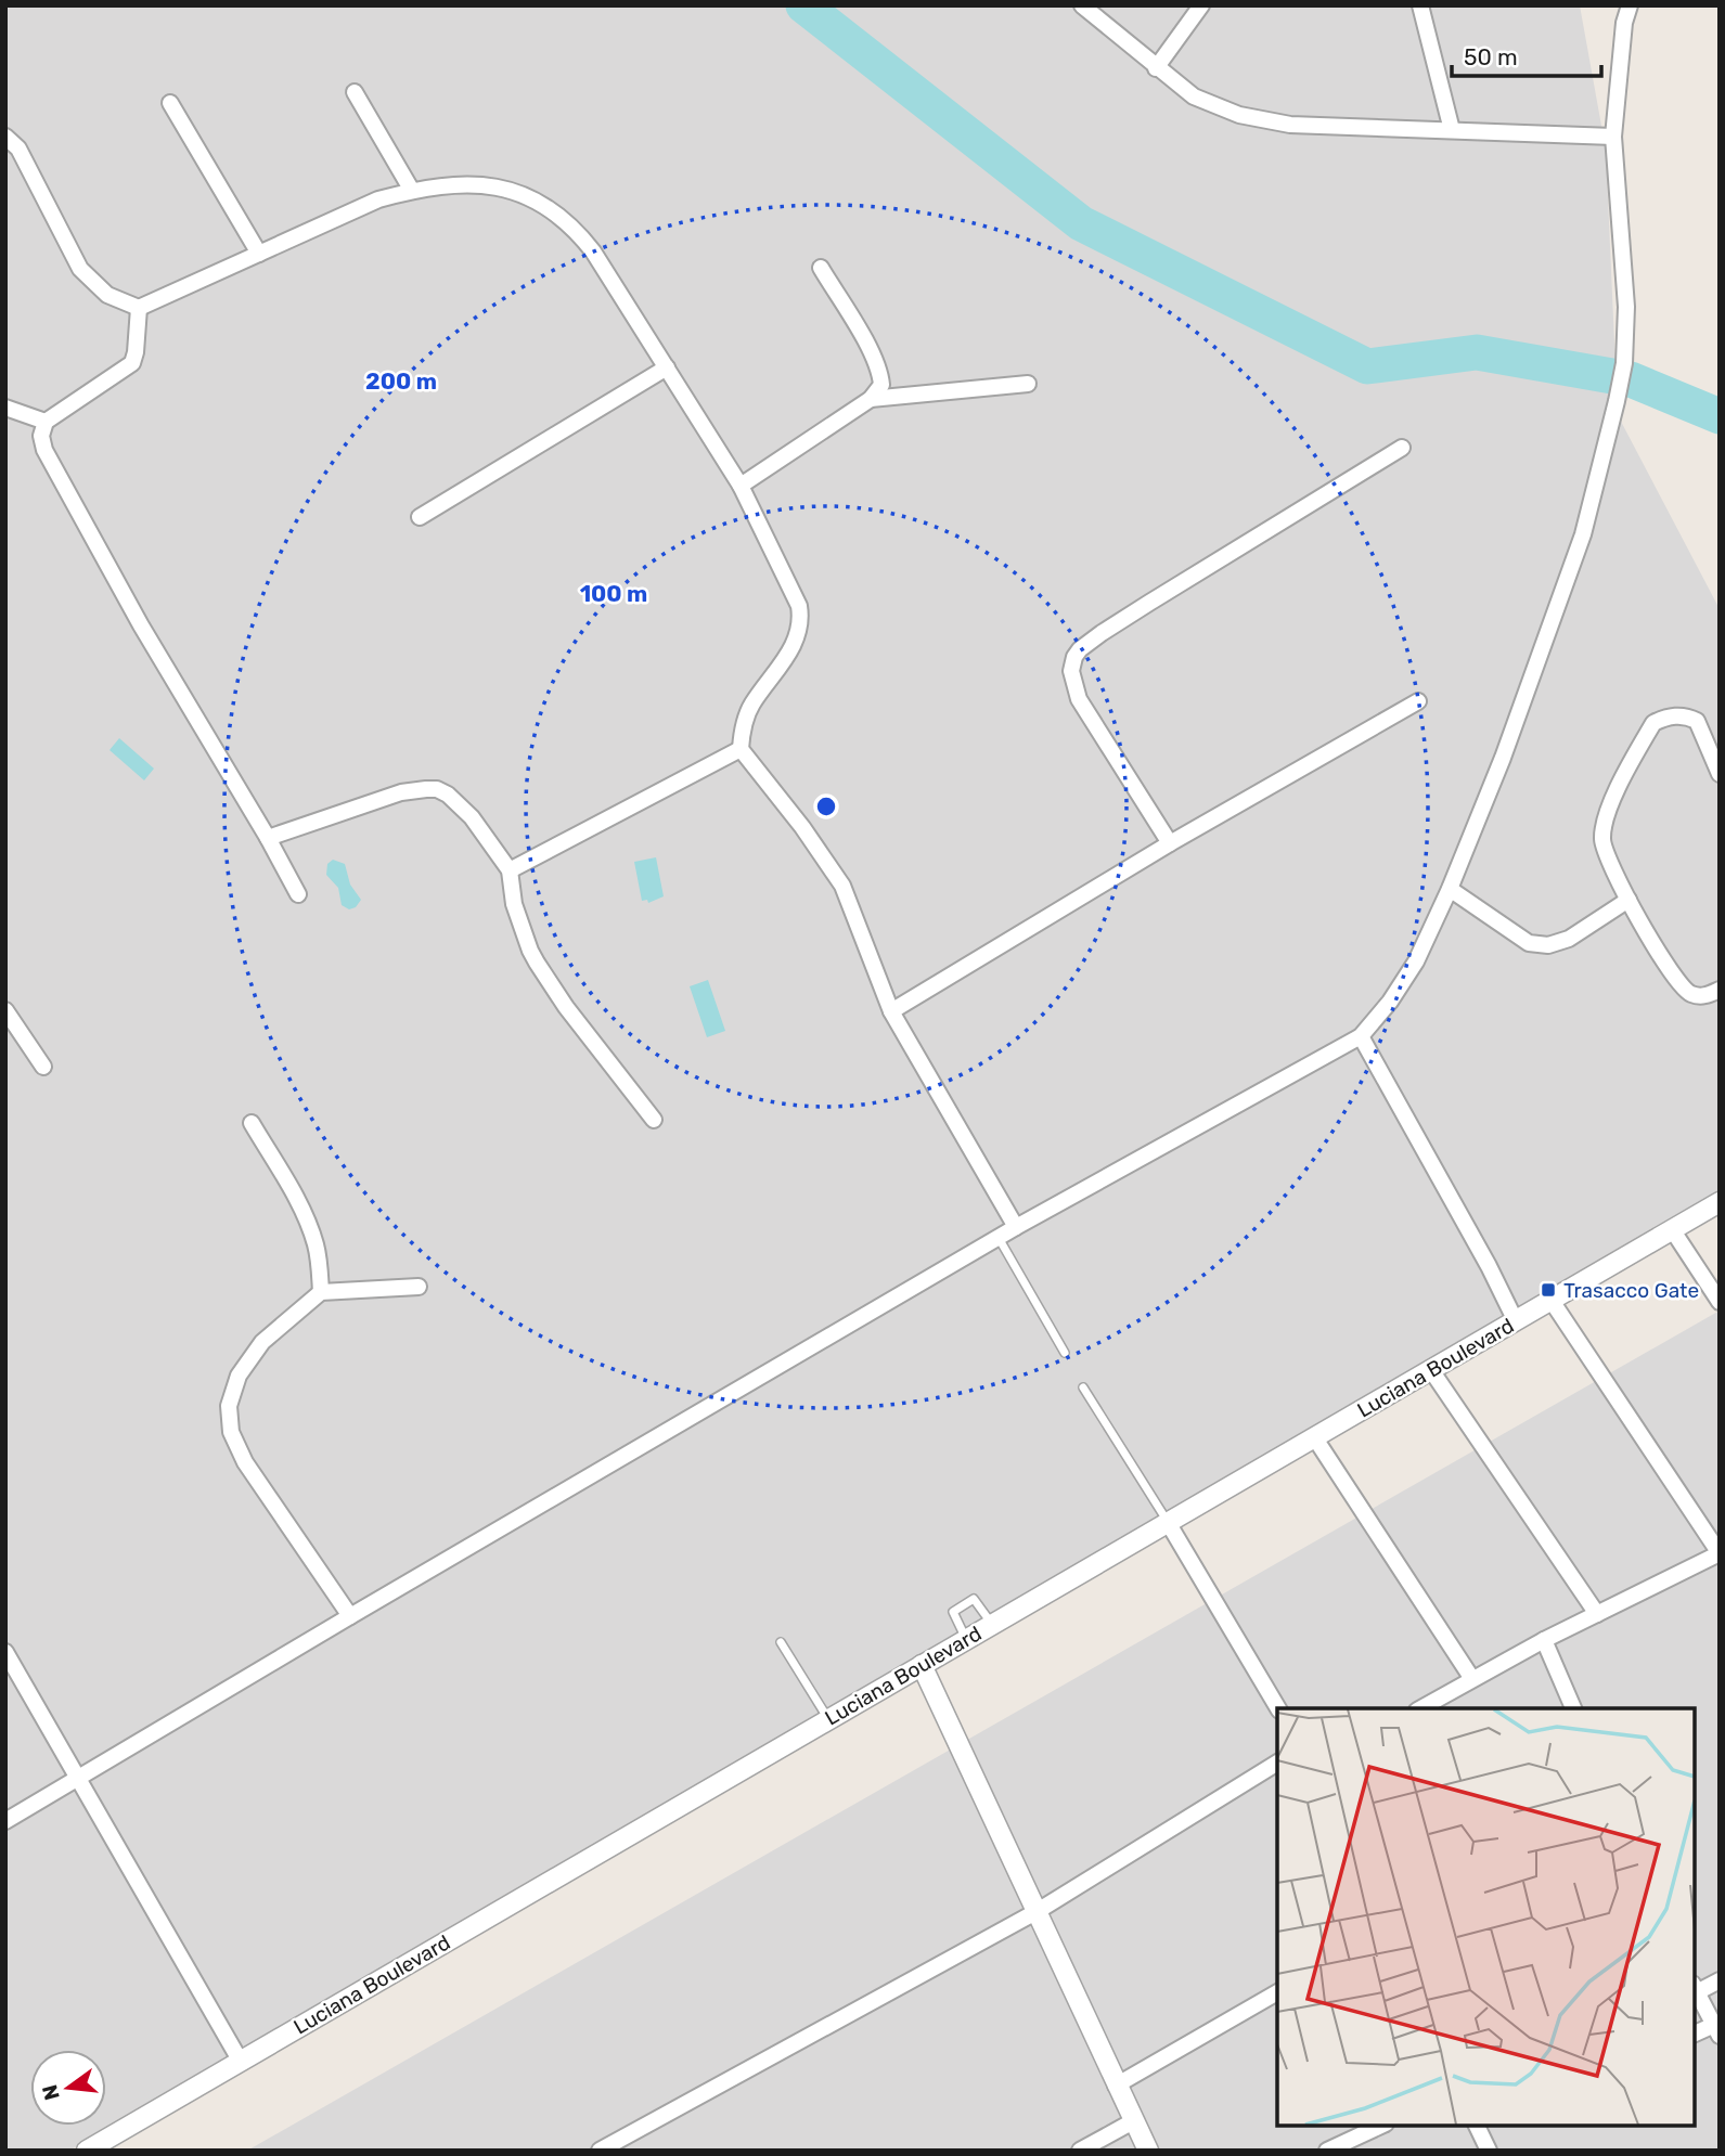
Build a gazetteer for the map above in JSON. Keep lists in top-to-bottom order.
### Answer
{
  "streets": {
    "street": ["Luciana Boulevard"]
  },
  "places": {
    "transit": ["Trasacco Gate"]
  },
  "scale_bar": "50 m",
  "north": "left",
  "rings": ["200 m", "100 m"]
}
